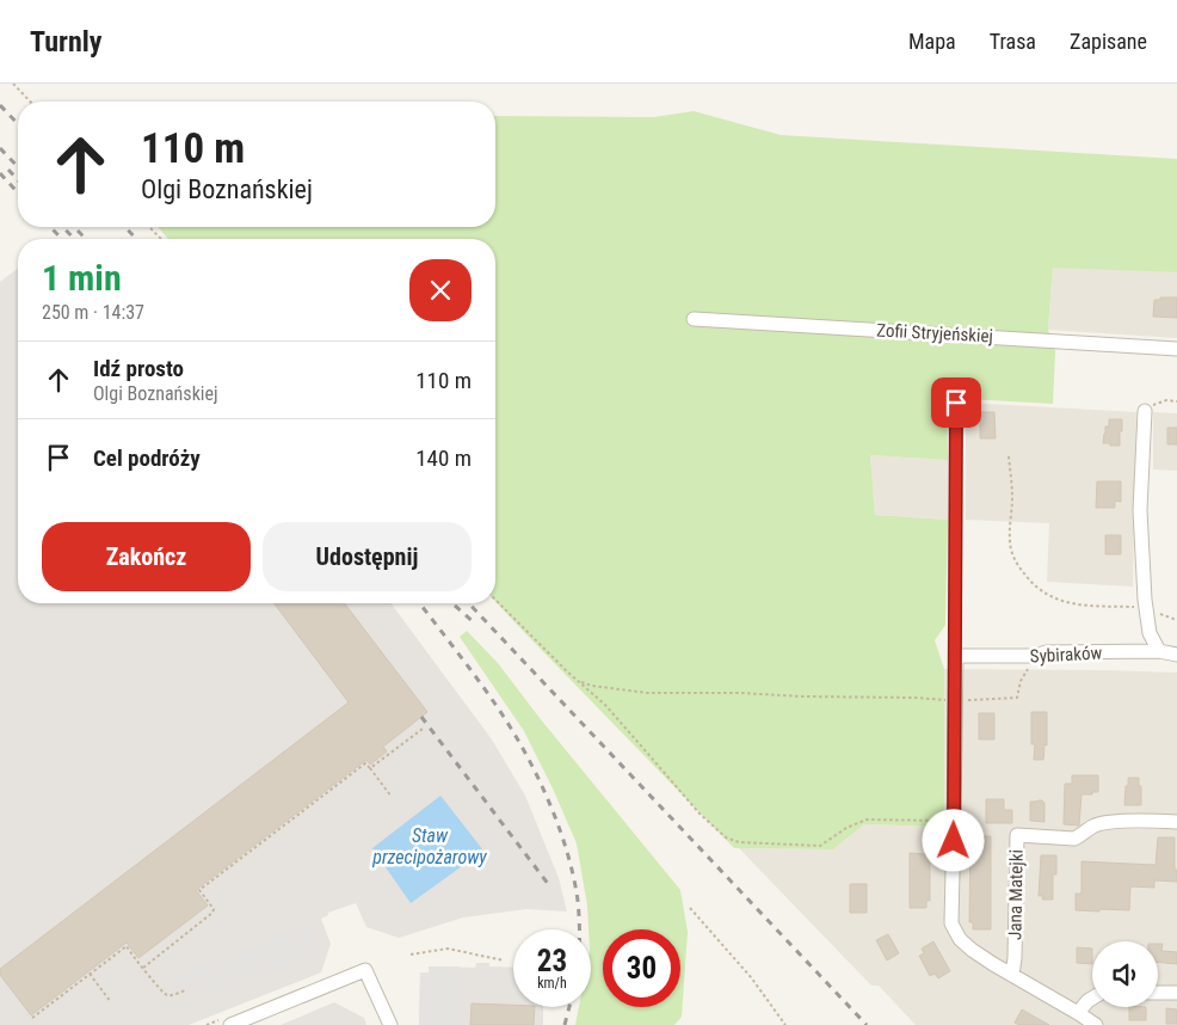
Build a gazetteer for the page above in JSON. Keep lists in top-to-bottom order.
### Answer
{
  "streets": {
    "street": ["Zofii Stryjeńskiej", "Sybiraków", "Jana Matejki"]
  },
  "water": ["Staw przecipożarowy"],
  "page": {
    "header": "Turnly",
    "nav": ["Mapa", "Trasa", "Zapisane"],
    "turn": ["110 m", "Olgi Boznańskiej"],
    "heading": ["1 min", "250 m · 14:37"],
    "list": [
      {
        "name": "Idź prosto",
        "note": "Olgi Boznańskiej",
        "value": "110 m"
      },
      {
        "name": "Cel podróży",
        "value": "140 m"
      }
    ],
    "buttons": ["Zakończ", "Udostępnij"],
    "speed": "23 km/h",
    "limit": "30"
  }
}
